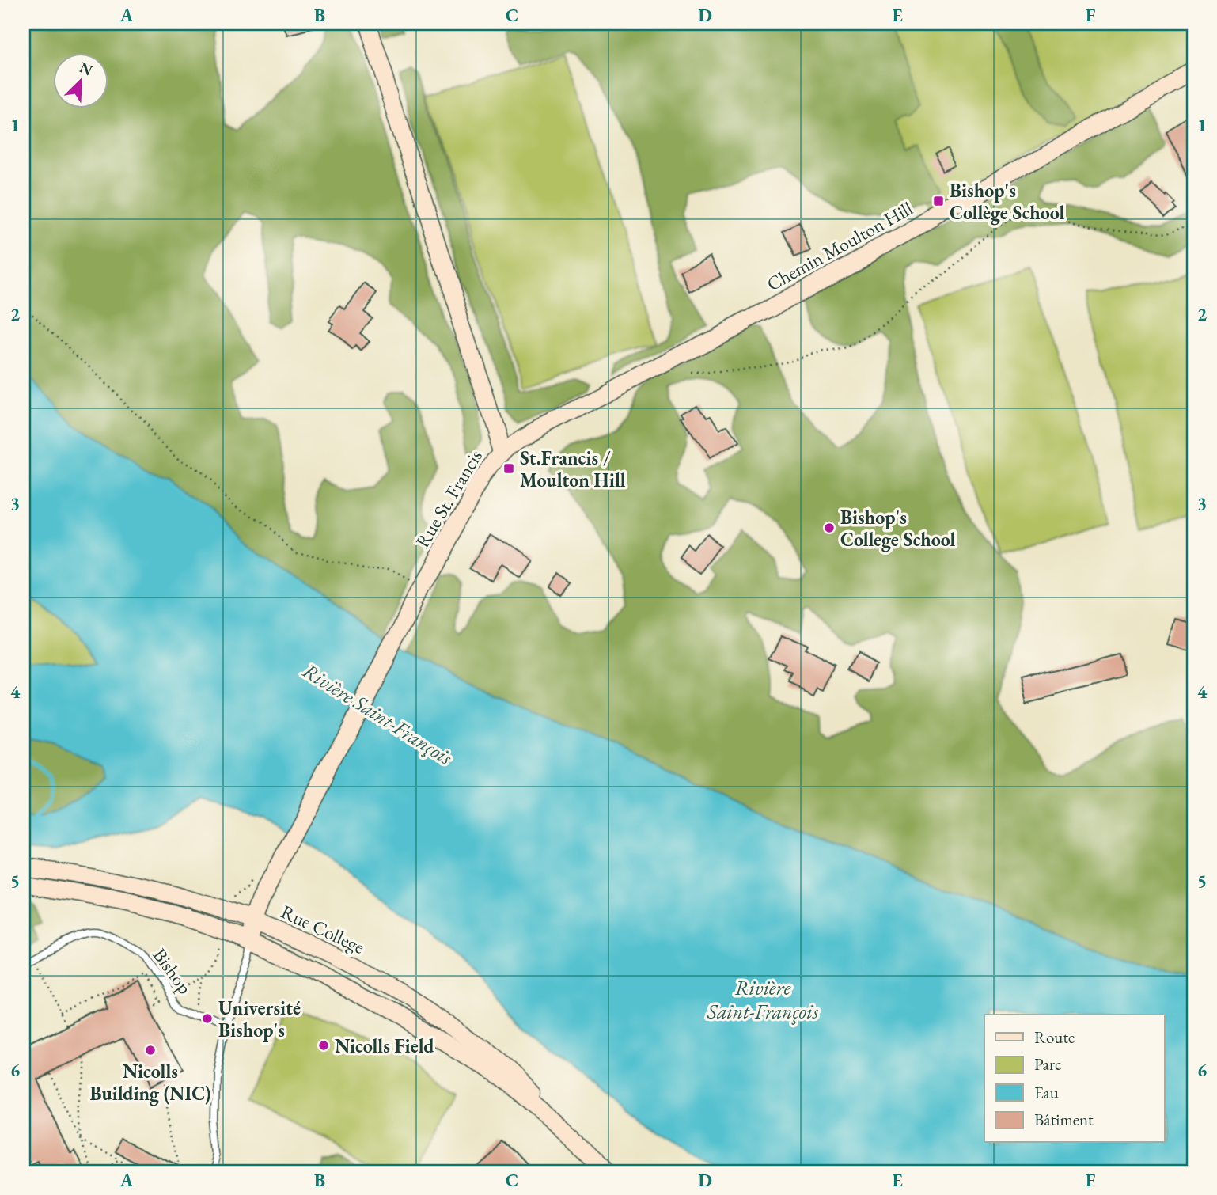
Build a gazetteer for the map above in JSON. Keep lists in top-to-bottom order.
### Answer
{
  "streets": {
    "street": ["Chemin Moulton Hill", "Rue St. Francis", "Rue College"],
    "lane": ["Bishop"]
  },
  "crossings": [
    ["Chemin Moulton Hill", "Rue St. Francis"],
    ["Rue St. Francis", "Rue College"]
  ],
  "water": ["Rivière Saint-François"],
  "places": {
    "transit": ["Bishop's Collège School", "St.Francis / Moulton Hill"],
    "other": [
      "Bishop's College School",
      "Université Bishop's",
      "Nicolls Field",
      "Nicolls Building (NIC)"
    ]
  },
  "legend": [
    "Route",
    "Parc",
    "Eau",
    "Bâtiment"
  ],
  "north": "top right",
  "grid": {
    "columns": [
      "A",
      "B",
      "C",
      "D",
      "E",
      "F"
    ],
    "rows": [
      "1",
      "2",
      "3",
      "4",
      "5",
      "6"
    ]
  }
}
